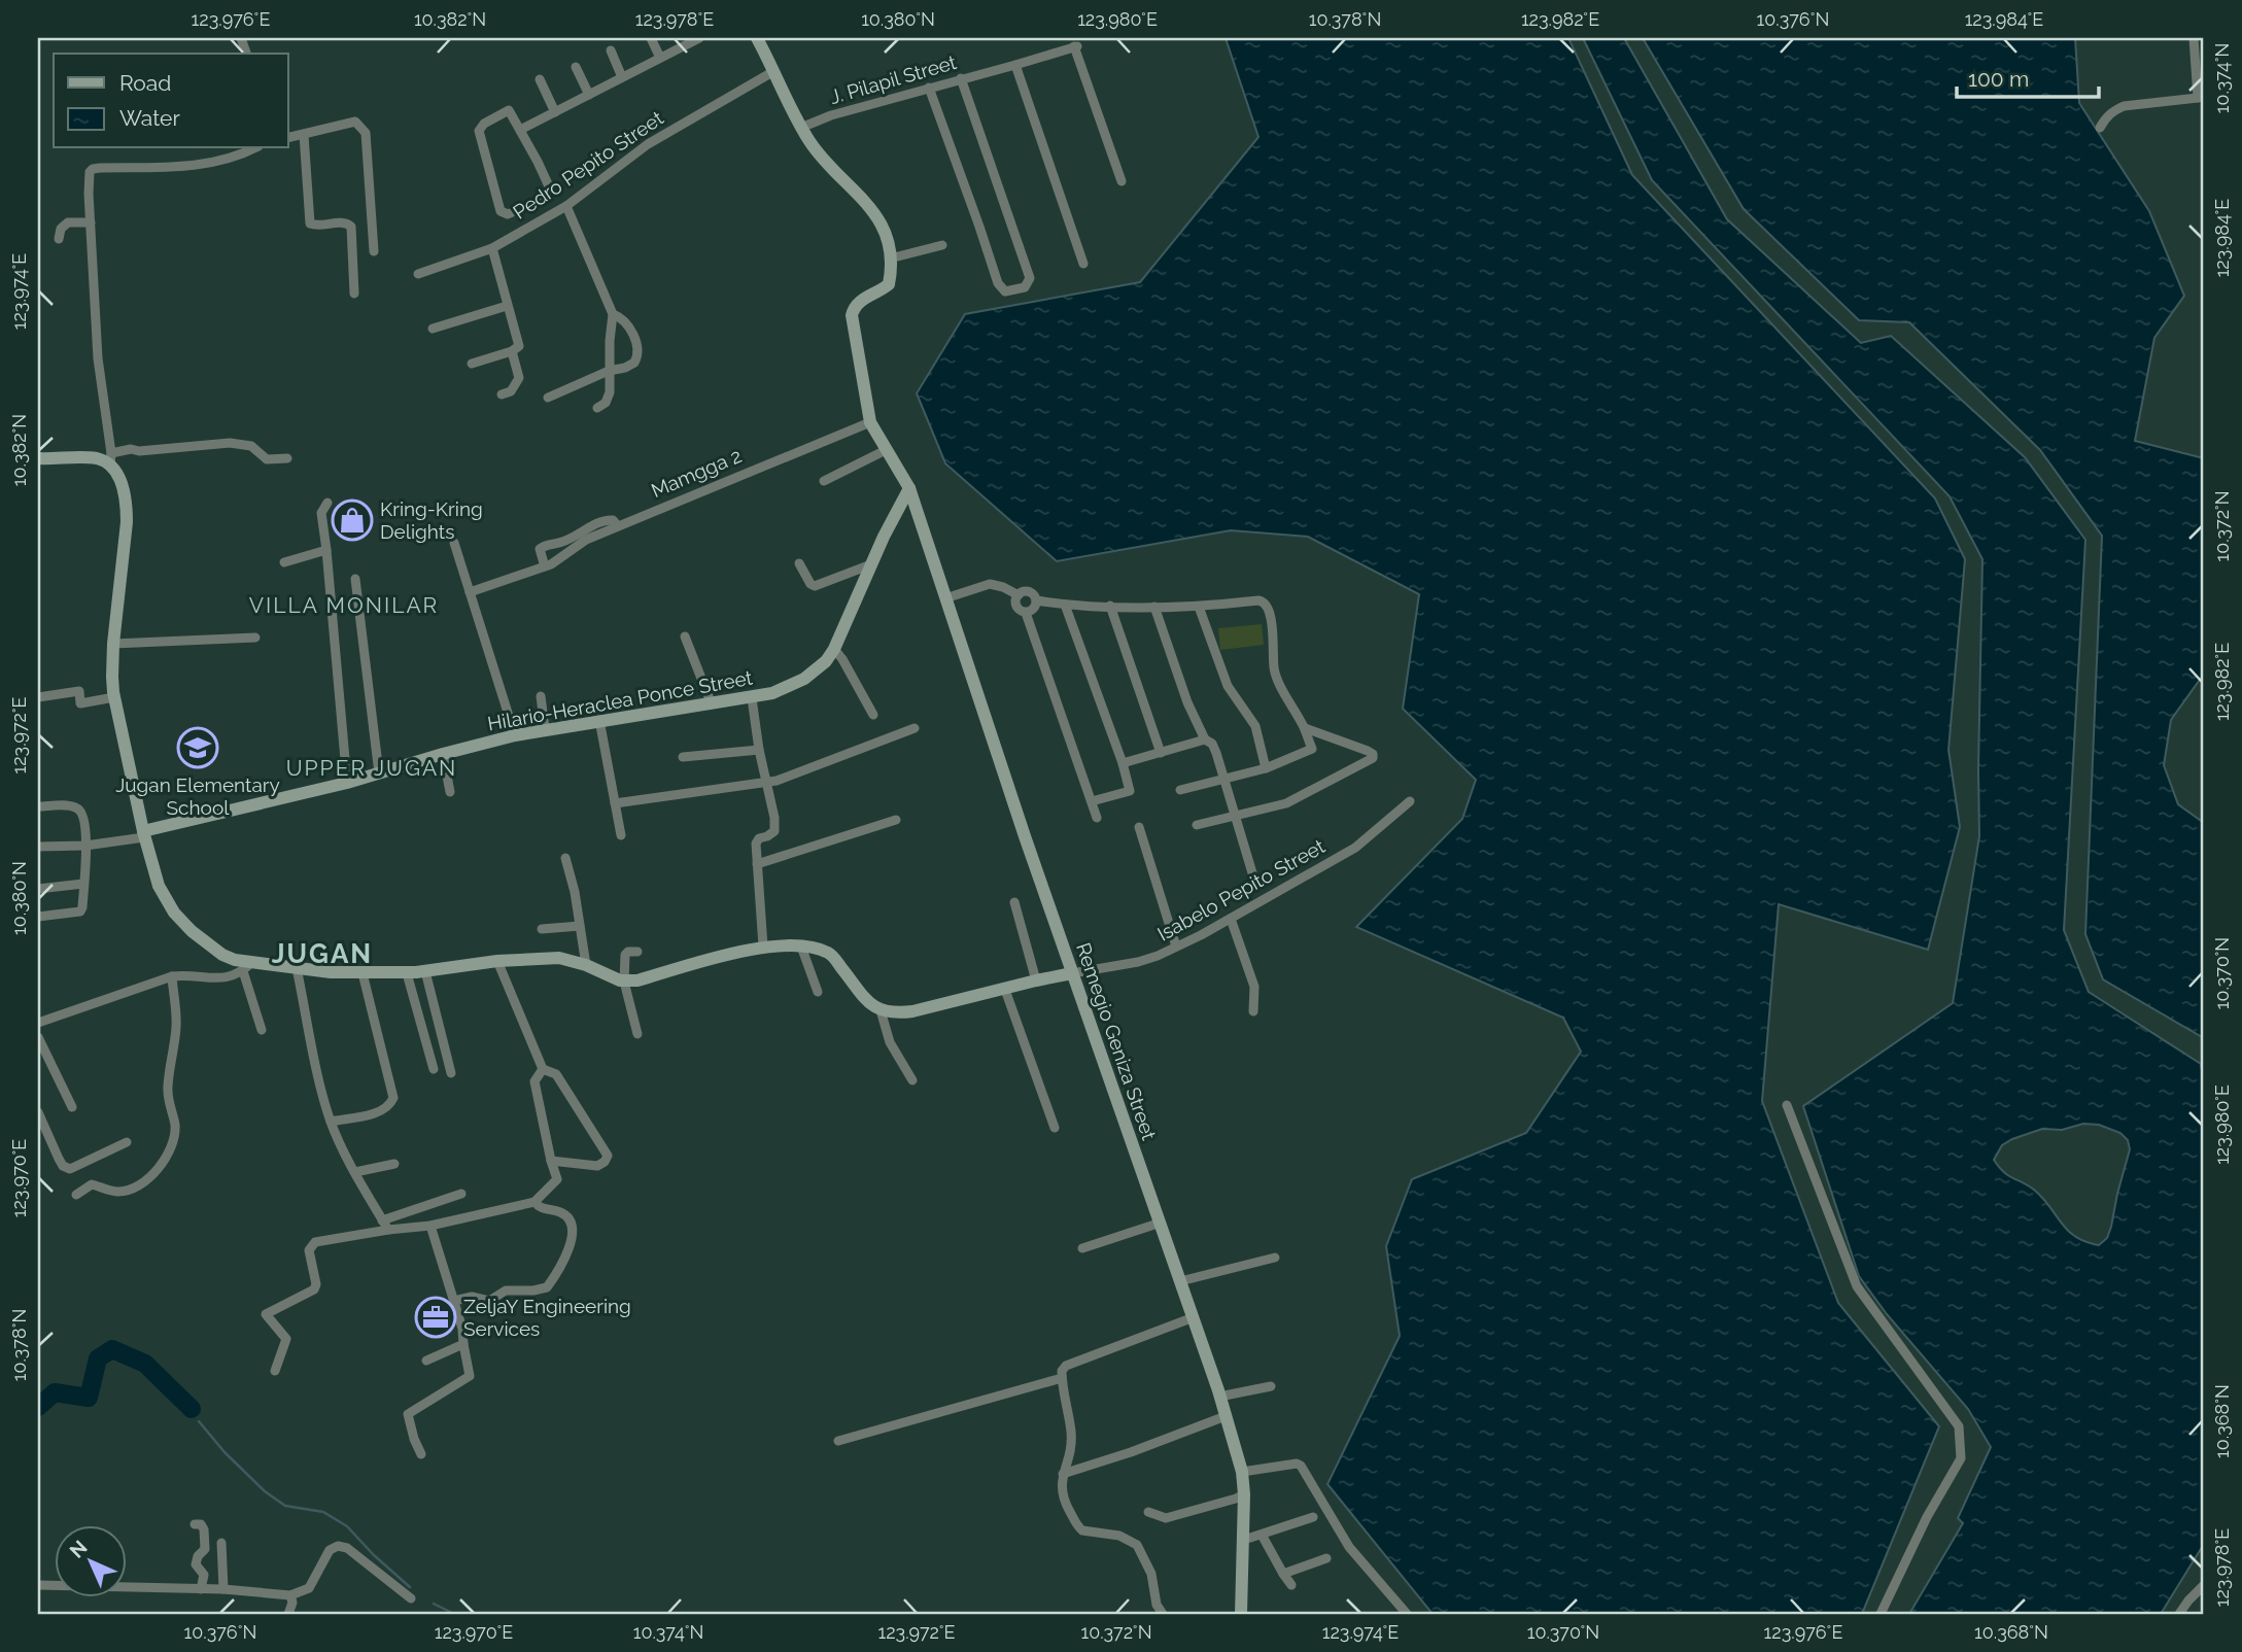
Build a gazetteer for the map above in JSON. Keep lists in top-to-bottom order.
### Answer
{
  "streets": {
    "street": [
      "J. Pilapil Street",
      "Pedro Pepito Street",
      "Mamgga 2",
      "Hilario-Heraclea Ponce Street",
      "Isabelo Pepito Street",
      "Remegio Geniza Street"
    ]
  },
  "crossings": [
    ["Hilario-Heraclea Ponce Street", "Remegio Geniza Street"],
    ["Isabelo Pepito Street", "Remegio Geniza Street"]
  ],
  "districts": ["VILLA MONILAR", "UPPER JUGAN", "JUGAN"],
  "places": {
    "shop": ["Kring-Kring Delights"],
    "school or university": ["Jugan Elementary School"],
    "office": ["ZeljaY Engineering Services"]
  },
  "legend": ["Road", "Water"],
  "scale_bar": "100 m",
  "north": "top left",
  "coordinates": [
    "123.976°E",
    "10.382°N",
    "123.978°E",
    "10.380°N",
    "123.980°E",
    "10.378°N",
    "123.982°E",
    "10.376°N",
    "123.984°E",
    "10.374°N",
    "123.974°E",
    "10.372°N",
    "123.972°E",
    "10.370°N",
    "123.970°E",
    "10.368°N"
  ]
}
